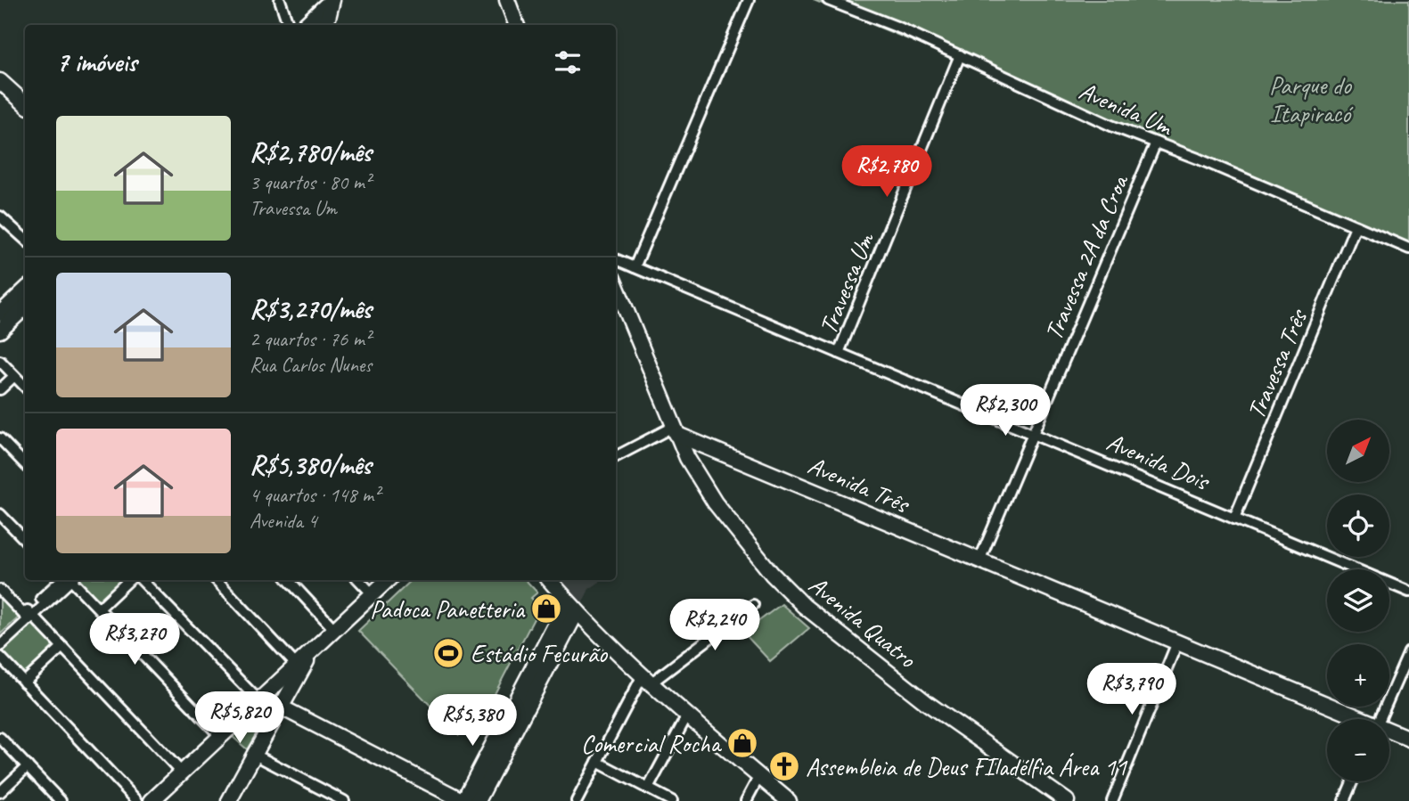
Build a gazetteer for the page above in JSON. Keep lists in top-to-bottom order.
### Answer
{
  "streets": {
    "street": [
      "Avenida Um",
      "Travessa 2A da Croa",
      "Travessa Um",
      "Travessa Três",
      "Avenida Dois",
      "Avenida Três",
      "Avenida Quatro"
    ]
  },
  "crossings": [
    ["Avenida Um", "Travessa 2A da Croa"],
    ["Avenida Um", "Travessa Um"],
    ["Avenida Um", "Travessa Três"],
    ["Travessa 2A da Croa", "Avenida Dois"],
    ["Travessa 2A da Croa", "Avenida Três"],
    ["Travessa Um", "Avenida Dois"],
    ["Travessa Três", "Avenida Dois"],
    ["Avenida Três", "Avenida Quatro"]
  ],
  "parks": ["Parque do Itapiracó"],
  "places": {
    "shop": ["Padoca Panetteria", "Comercial Rocha"],
    "sports": ["Estádio Fecurão"],
    "church": ["Assembleia de Deus FIladélfia Área 11"]
  },
  "north": "top right",
  "page": {
    "heading": "7 imóveis",
    "list": [
      {
        "name": "R$2,780/mês",
        "note": "3 quartos · 80 m² · Travessa Um"
      },
      {
        "name": "R$3,270/mês",
        "note": "2 quartos · 76 m² · Rua Carlos Nunes"
      },
      {
        "name": "R$5,380/mês",
        "note": "4 quartos · 148 m² · Avenida 4"
      }
    ],
    "price": [
      "R$2,780",
      "R$2,300",
      "R$2,240",
      "R$3,270",
      "R$3,790",
      "R$5,820",
      "R$5,380"
    ],
    "map_buttons": ["+", "−"]
  }
}
